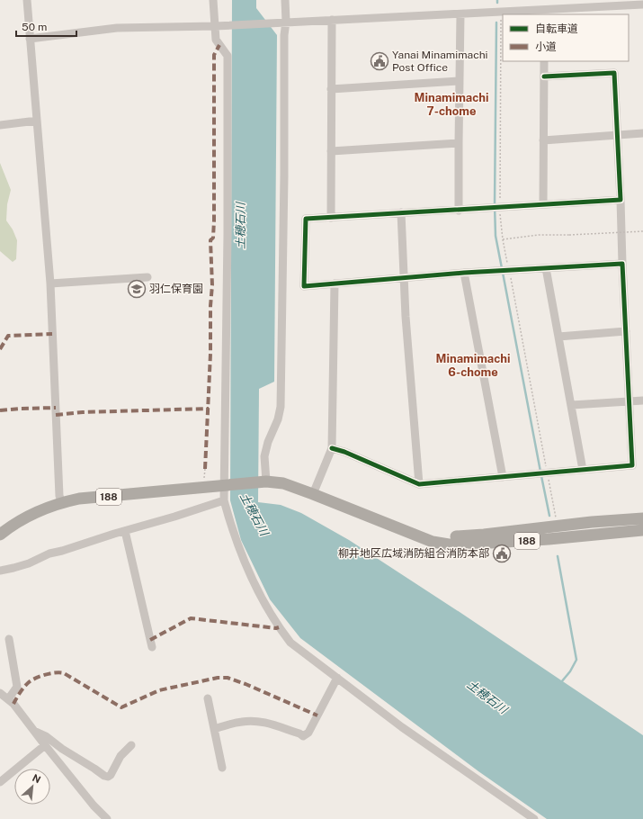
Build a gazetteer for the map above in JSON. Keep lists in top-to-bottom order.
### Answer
{
  "streets": {
    "highway": ["188"]
  },
  "districts": ["Minamimachi 7-chome", "Minamimachi 6-chome"],
  "water": ["土穂石川"],
  "places": {
    "public building": ["Yanai Minamimachi Post Office", "柳井地区広域消防組合消防本部"],
    "school or university": ["羽仁保育園"]
  },
  "legend": ["自転車道", "小道"],
  "scale_bar": "50 m",
  "north": "top right"
}
